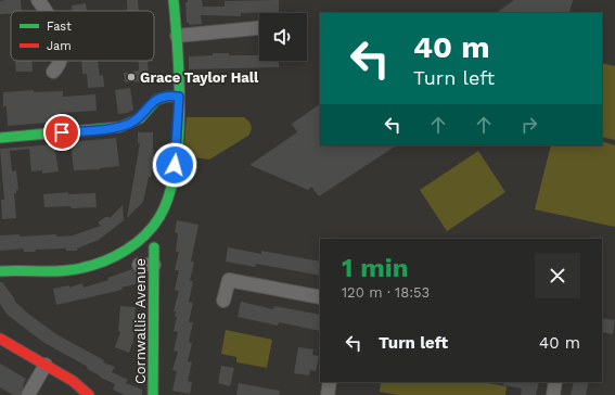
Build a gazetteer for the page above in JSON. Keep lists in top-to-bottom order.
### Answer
{
  "streets": {
    "street": ["Cornwallis Avenue"]
  },
  "places": ["Grace Taylor Hall"],
  "legend": ["Fast", "Jam"],
  "page": {
    "turn": ["40 m", "Turn left"],
    "heading": ["1 min", "120 m · 18:53"],
    "list": [
      {
        "name": "Turn left",
        "value": "40 m"
      }
    ]
  }
}
